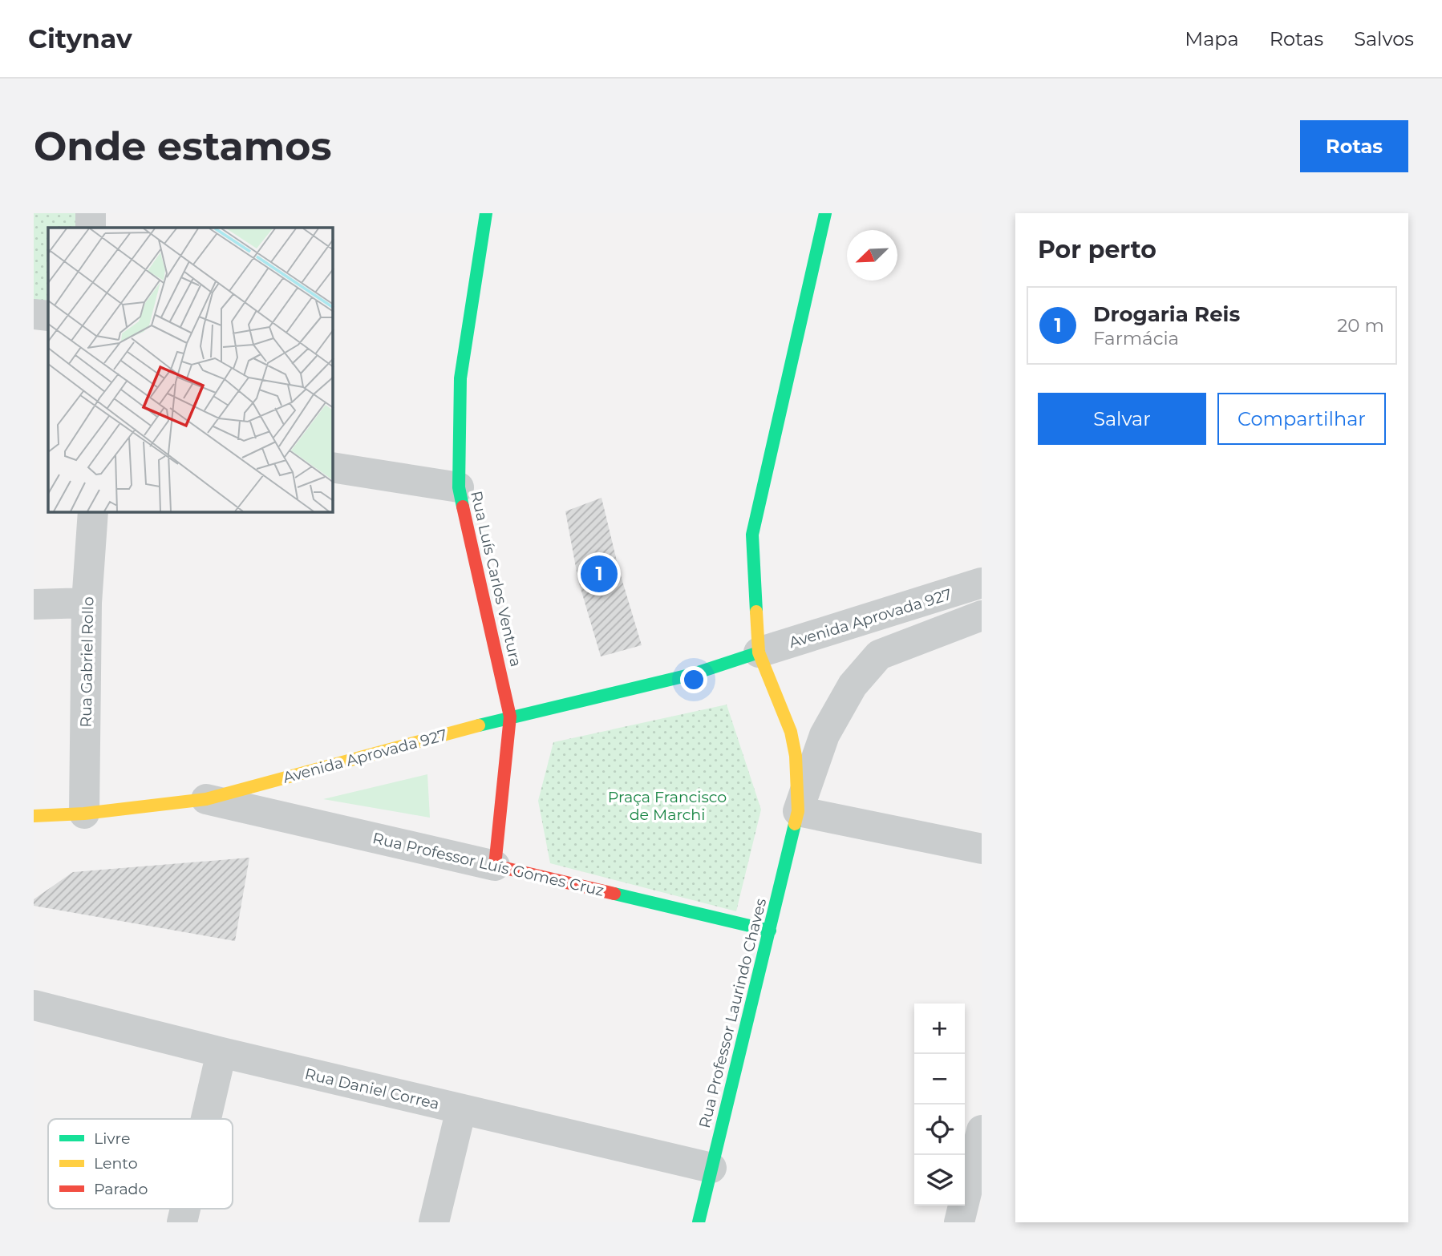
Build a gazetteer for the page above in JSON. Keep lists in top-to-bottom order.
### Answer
{
  "streets": {
    "street": [
      "Rua Luís Carlos Ventura",
      "Avenida Aprovada 927",
      "Rua Gabriel Rollo",
      "Rua Professor Luís Gomes Cruz",
      "Rua Professor Laurindo Chaves",
      "Rua Daniel Correa"
    ]
  },
  "crossings": [
    ["Rua Luís Carlos Ventura", "Avenida Aprovada 927"],
    ["Avenida Aprovada 927", "Rua Gabriel Rollo"],
    ["Avenida Aprovada 927", "Rua Professor Luís Gomes Cruz"],
    ["Rua Professor Luís Gomes Cruz", "Rua Professor Laurindo Chaves"],
    ["Rua Professor Laurindo Chaves", "Rua Daniel Correa"]
  ],
  "parks": ["Praça Francisco de Marchi"],
  "legend": ["Livre", "Lento", "Parado"],
  "north": "bottom left",
  "page": {
    "header": "Citynav",
    "nav": ["Mapa", "Rotas", "Salvos"],
    "buttons": [
      "Rotas",
      ["Salvar", "Compartilhar"]
    ],
    "title": "Onde estamos",
    "heading": "Por perto",
    "list": [
      {
        "mark": "1",
        "name": "Drogaria Reis",
        "note": "Farmácia",
        "value": "20 m"
      }
    ],
    "pins": "1",
    "map_buttons": ["+", "−"]
  }
}
